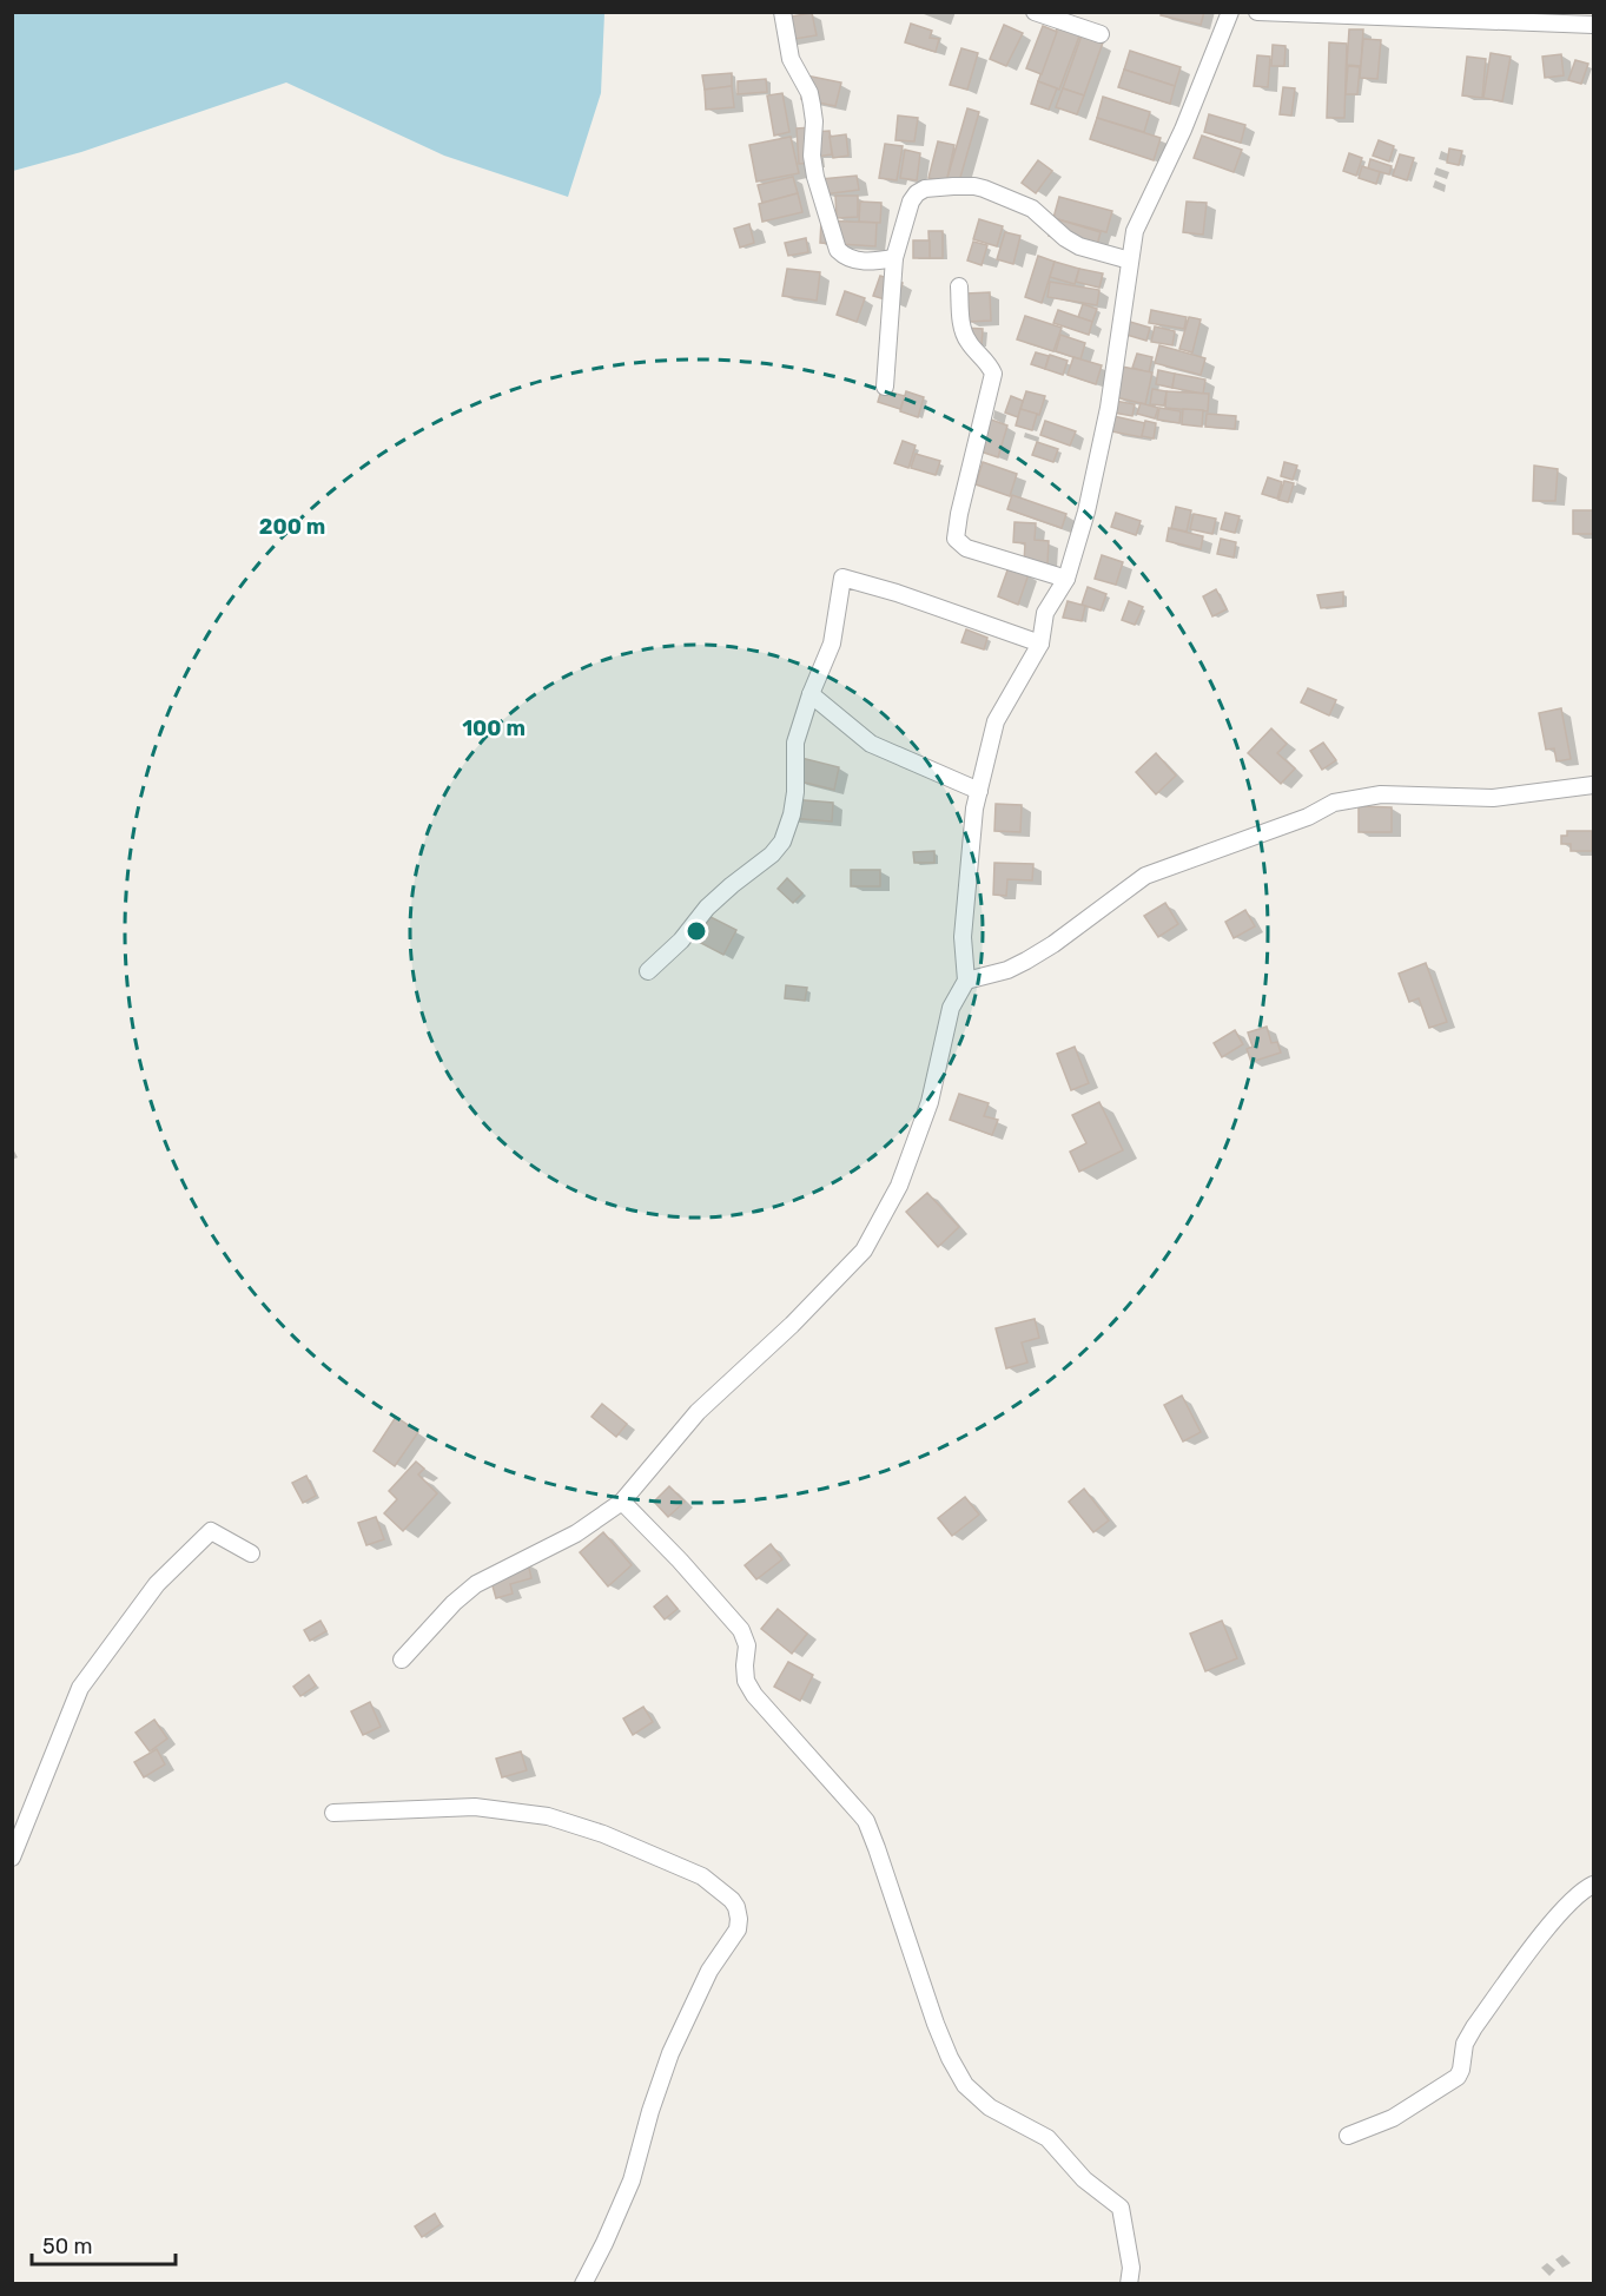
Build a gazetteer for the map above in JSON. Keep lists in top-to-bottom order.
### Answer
{
  "scale_bar": "50 m",
  "rings": ["200 m", "100 m"]
}
